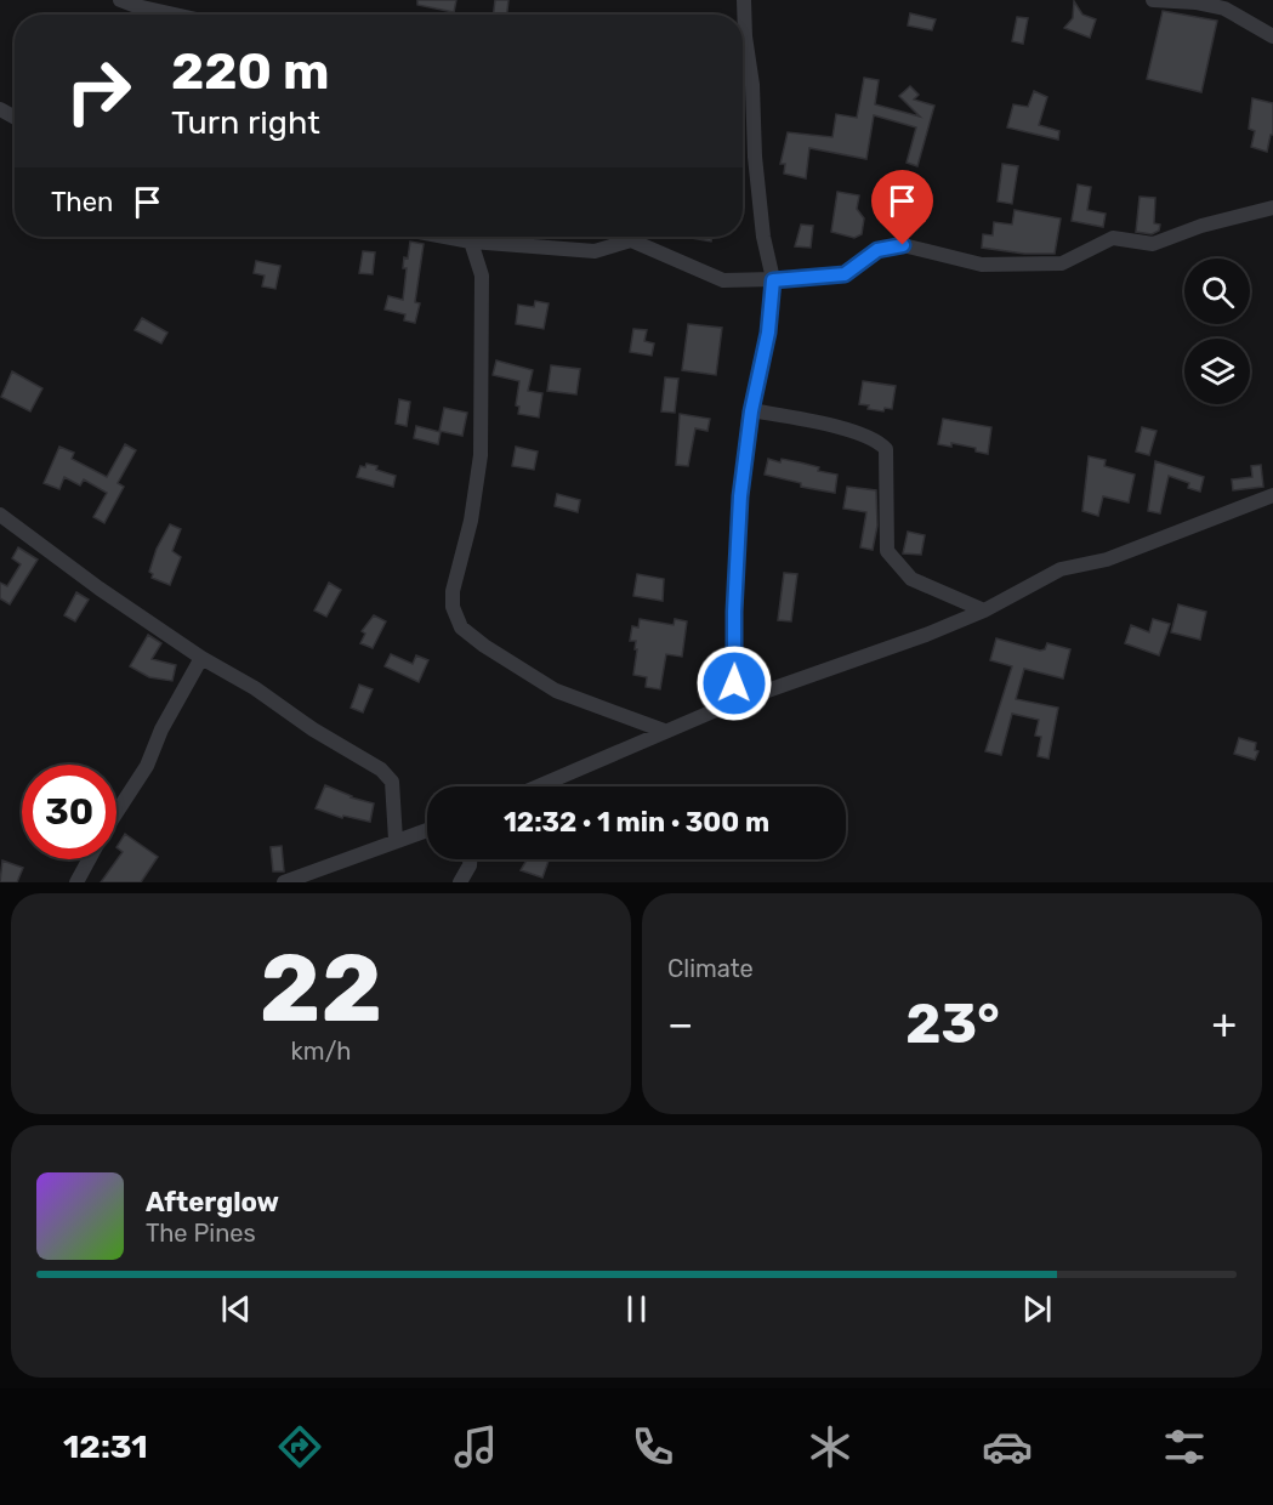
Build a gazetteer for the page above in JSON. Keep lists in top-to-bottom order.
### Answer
{
  "page": {
    "turn": ["220 m", "Turn right"],
    "then": "Then",
    "limit": "30",
    "trip": "12:32 · 1 min · 300 m",
    "tile": [
      ["22", "km/h"],
      "Climate"
    ],
    "heat": ["−", "23°", "+"],
    "song": ["Afterglow", "The Pines"],
    "tabs": "12:31"
  }
}
